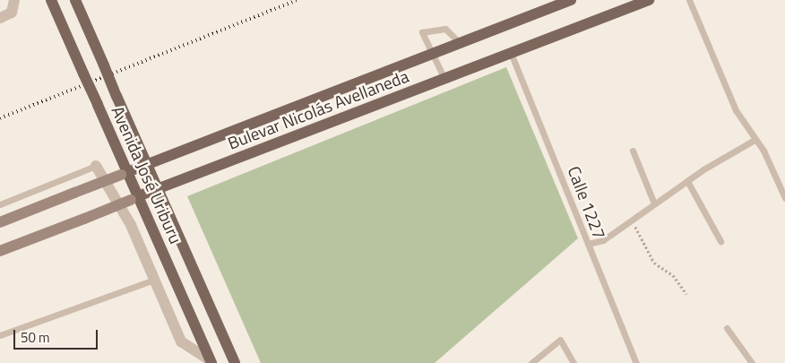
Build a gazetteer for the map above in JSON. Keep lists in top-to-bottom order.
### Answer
{
  "streets": {
    "main road": ["Bulevar Nicolás Avellaneda", "Avenida José Uriburu"],
    "lane": ["Calle 1227"]
  },
  "crossings": [
    ["Bulevar Nicolás Avellaneda", "Avenida José Uriburu"],
    ["Bulevar Nicolás Avellaneda", "Calle 1227"]
  ],
  "scale_bar": "50 m"
}
